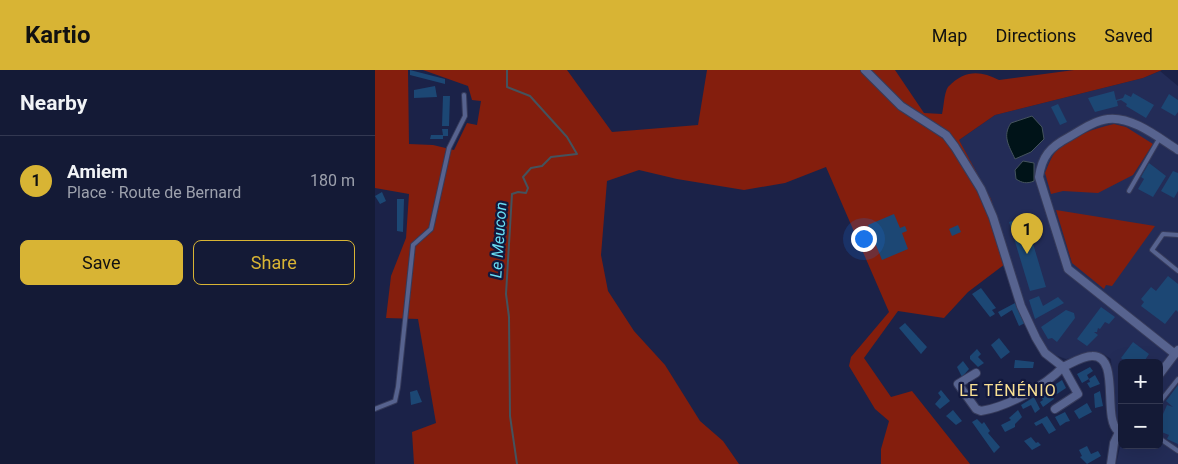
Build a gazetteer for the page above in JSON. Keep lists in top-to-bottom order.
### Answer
{
  "districts": ["LE TÉNÉNIO"],
  "water": ["Le Meucon"],
  "page": {
    "header": "Kartio",
    "nav": ["Map", "Directions", "Saved"],
    "heading": "Nearby",
    "list": [
      {
        "mark": "1",
        "name": "Amiem",
        "note": "Place · Route de Bernard",
        "value": "180 m"
      }
    ],
    "pins": "1",
    "buttons": ["Save", "Share"],
    "map_buttons": ["+", "−"]
  }
}
